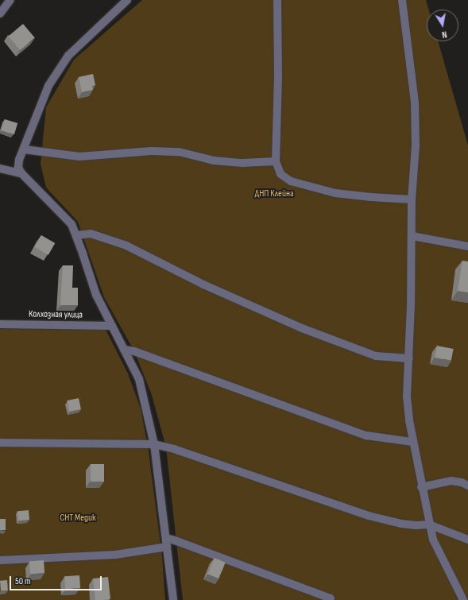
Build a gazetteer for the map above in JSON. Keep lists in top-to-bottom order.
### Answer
{
  "streets": {
    "street": ["Колхозная улица"]
  },
  "parks": ["ДНП Клейна", "СНТ Медик"],
  "scale_bar": "50 m",
  "north": "bottom"
}
